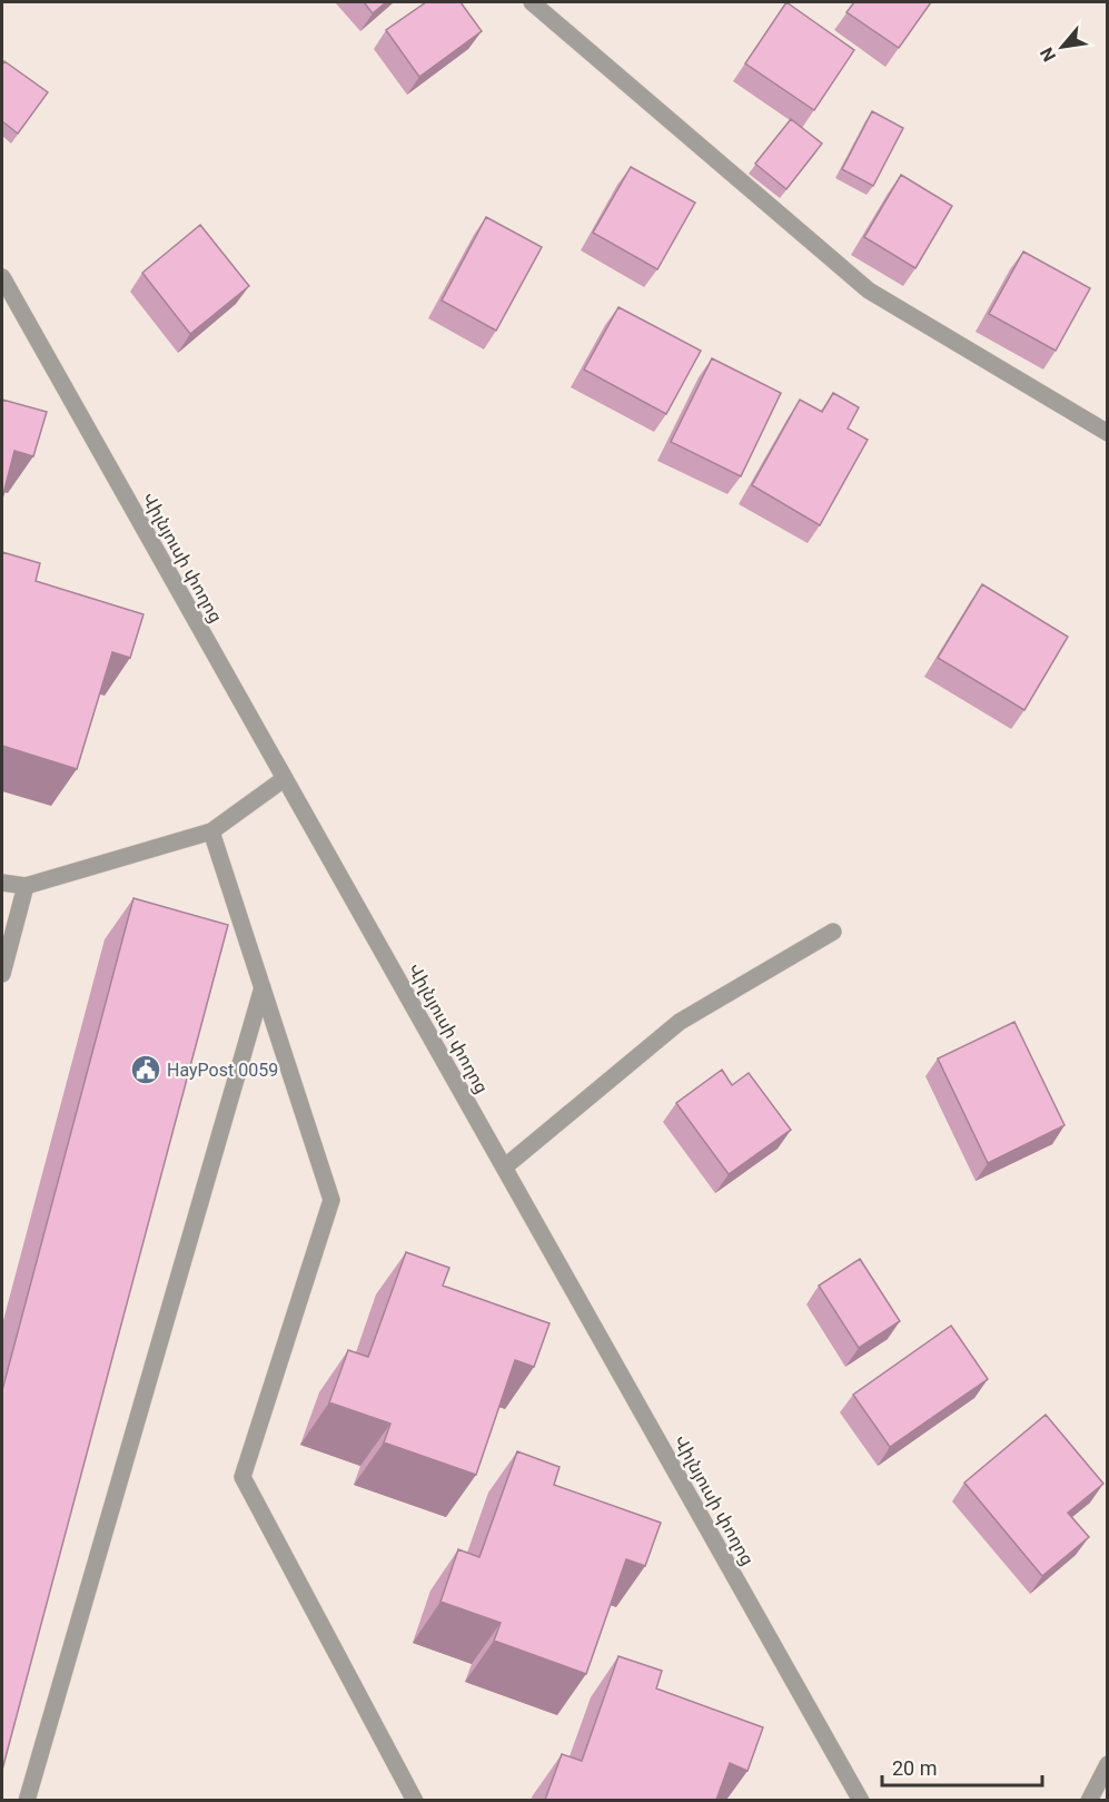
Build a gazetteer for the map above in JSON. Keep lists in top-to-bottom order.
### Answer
{
  "streets": {
    "street": ["Վիլնյուսի փողոց"]
  },
  "places": {
    "public building": ["HayPost 0059"]
  },
  "scale_bar": "20 m",
  "north": "bottom left"
}
